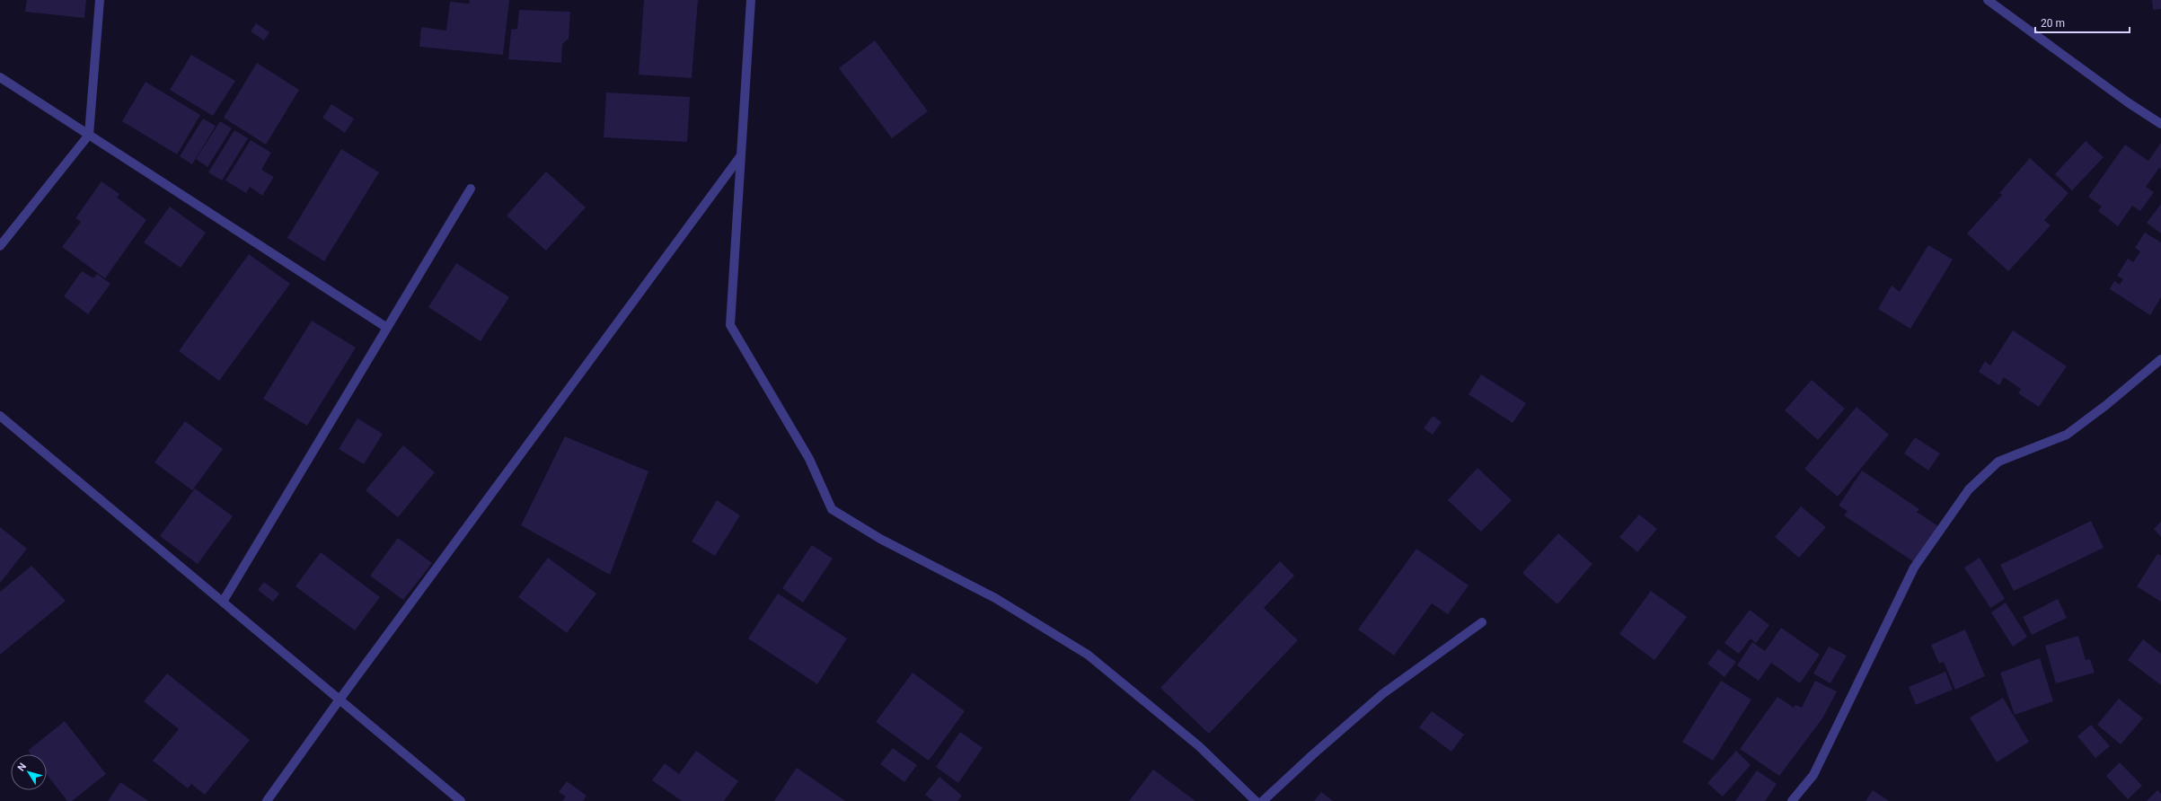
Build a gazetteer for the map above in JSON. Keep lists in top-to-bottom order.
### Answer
{
  "scale_bar": "20 m",
  "north": "top left"
}
